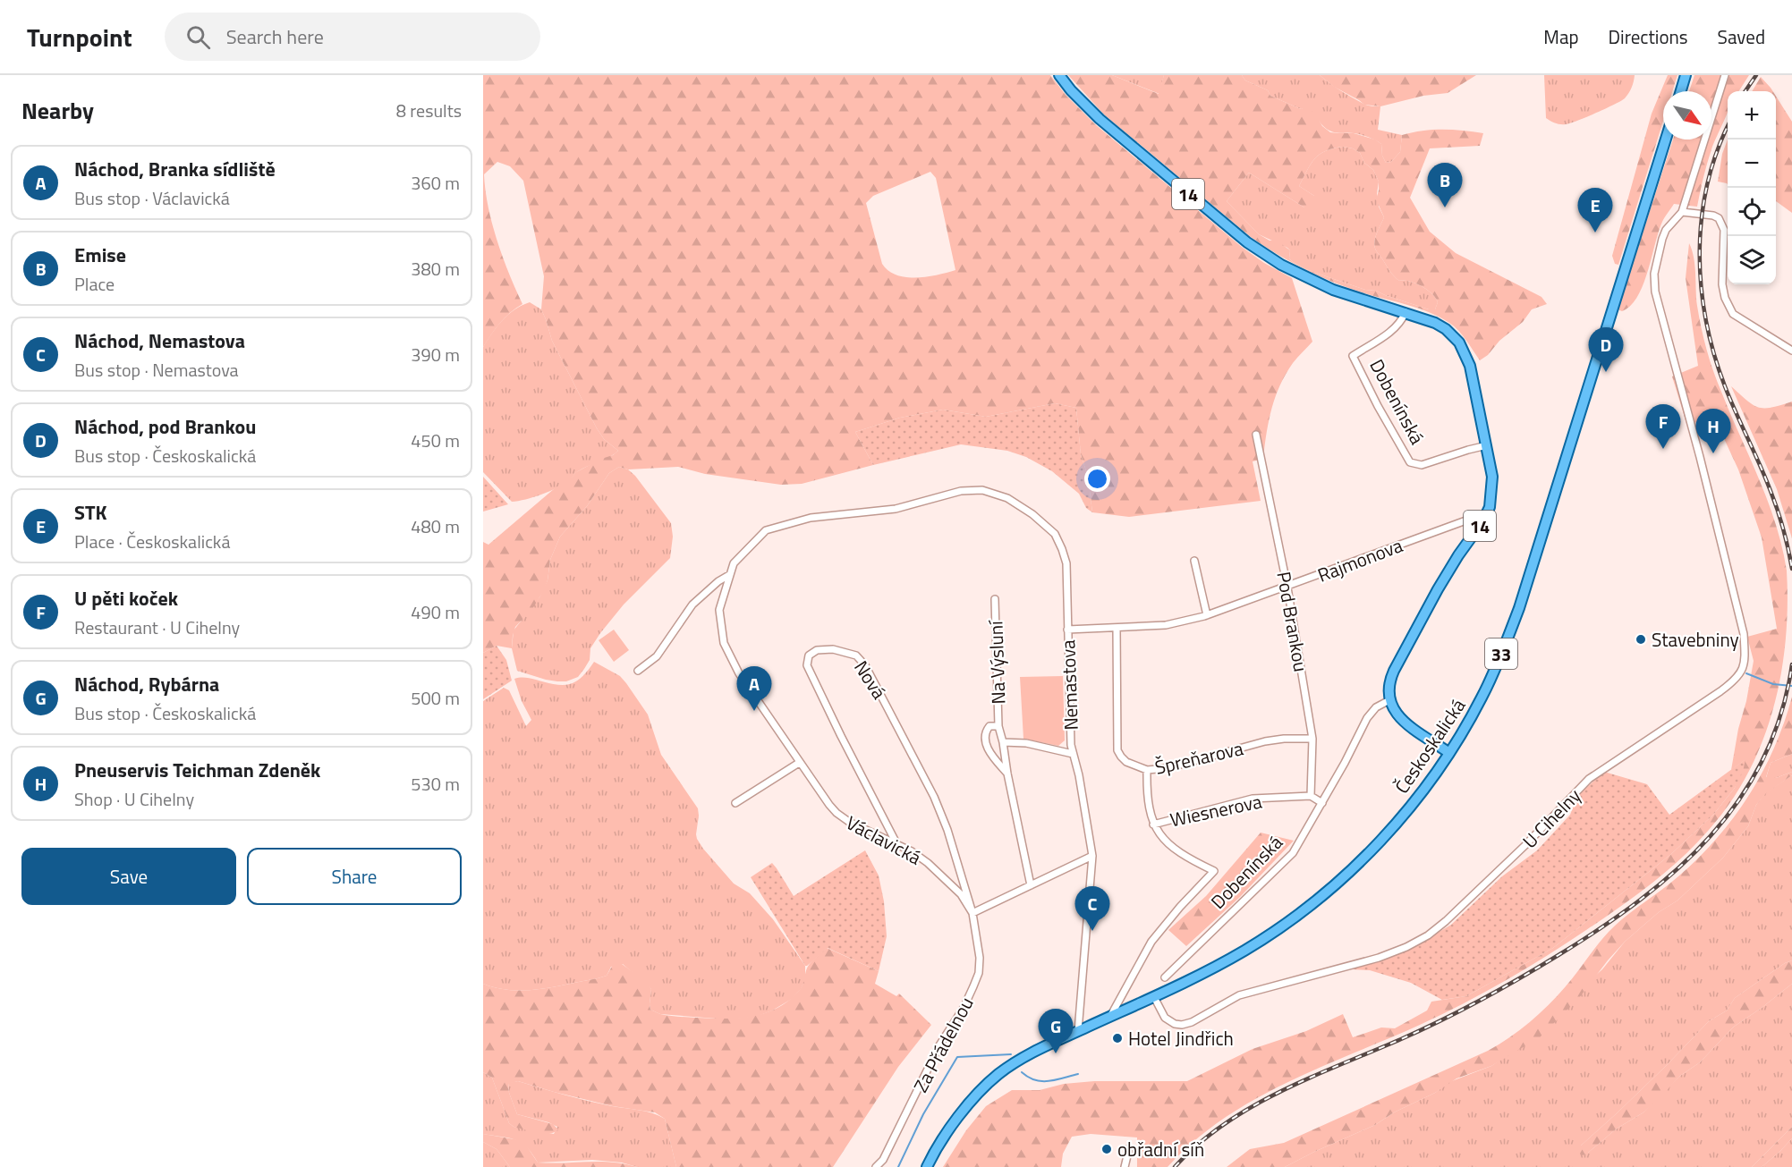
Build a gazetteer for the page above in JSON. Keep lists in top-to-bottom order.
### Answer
{
  "streets": {
    "main road": ["14", "33", "Českoskalická"],
    "street": [
      "Dobenínská",
      "Rajmonova",
      "Pod Brankou",
      "Na Výsluní",
      "Nová",
      "Nemastova",
      "Špreňarova",
      "Wiesnerova",
      "U Cihelny",
      "Václavická",
      "Za Přádelnou"
    ]
  },
  "crossings": [
    ["14", "Dobenínská"],
    ["14", "Rajmonova"],
    ["Rajmonova", "Pod Brankou"],
    ["Rajmonova", "Nemastova"],
    ["Rajmonova", "Špreňarova"],
    ["Pod Brankou", "Špreňarova"],
    ["Pod Brankou", "Wiesnerova"],
    ["Nová", "Václavická"],
    ["Nová", "Za Přádelnou"],
    ["Nemastova", "Českoskalická"],
    ["Nemastova", "Václavická"],
    ["Českoskalická", "Wiesnerova"],
    ["Českoskalická", "U Cihelny"],
    ["Václavická", "Za Přádelnou"]
  ],
  "places": ["Stavebniny", "Hotel Jindřich", "obřadní síň"],
  "north": "bottom right",
  "page": {
    "header": "Turnpoint",
    "search": "Search here",
    "nav": ["Map", "Directions", "Saved"],
    "heading": ["Nearby", "8 results"],
    "map_buttons": ["+", "−"],
    "list": [
      {
        "mark": "A",
        "name": "Náchod, Branka sídliště",
        "note": "Bus stop · Václavická",
        "value": "360 m"
      },
      {
        "mark": "B",
        "name": "Emise",
        "note": "Place",
        "value": "380 m"
      },
      {
        "mark": "C",
        "name": "Náchod, Nemastova",
        "note": "Bus stop · Nemastova",
        "value": "390 m"
      },
      {
        "mark": "D",
        "name": "Náchod, pod Brankou",
        "note": "Bus stop · Českoskalická",
        "value": "450 m"
      },
      {
        "mark": "E",
        "name": "STK",
        "note": "Place · Českoskalická",
        "value": "480 m"
      },
      {
        "mark": "F",
        "name": "U pěti koček",
        "note": "Restaurant · U Cihelny",
        "value": "490 m"
      },
      {
        "mark": "G",
        "name": "Náchod, Rybárna",
        "note": "Bus stop · Českoskalická",
        "value": "500 m"
      },
      {
        "mark": "H",
        "name": "Pneuservis Teichman Zdeněk",
        "note": "Shop · U Cihelny",
        "value": "530 m"
      }
    ],
    "pins": [
      "B",
      "E",
      "D",
      "F",
      "H",
      "A",
      "C",
      "G"
    ],
    "buttons": ["Save", "Share"]
  }
}
